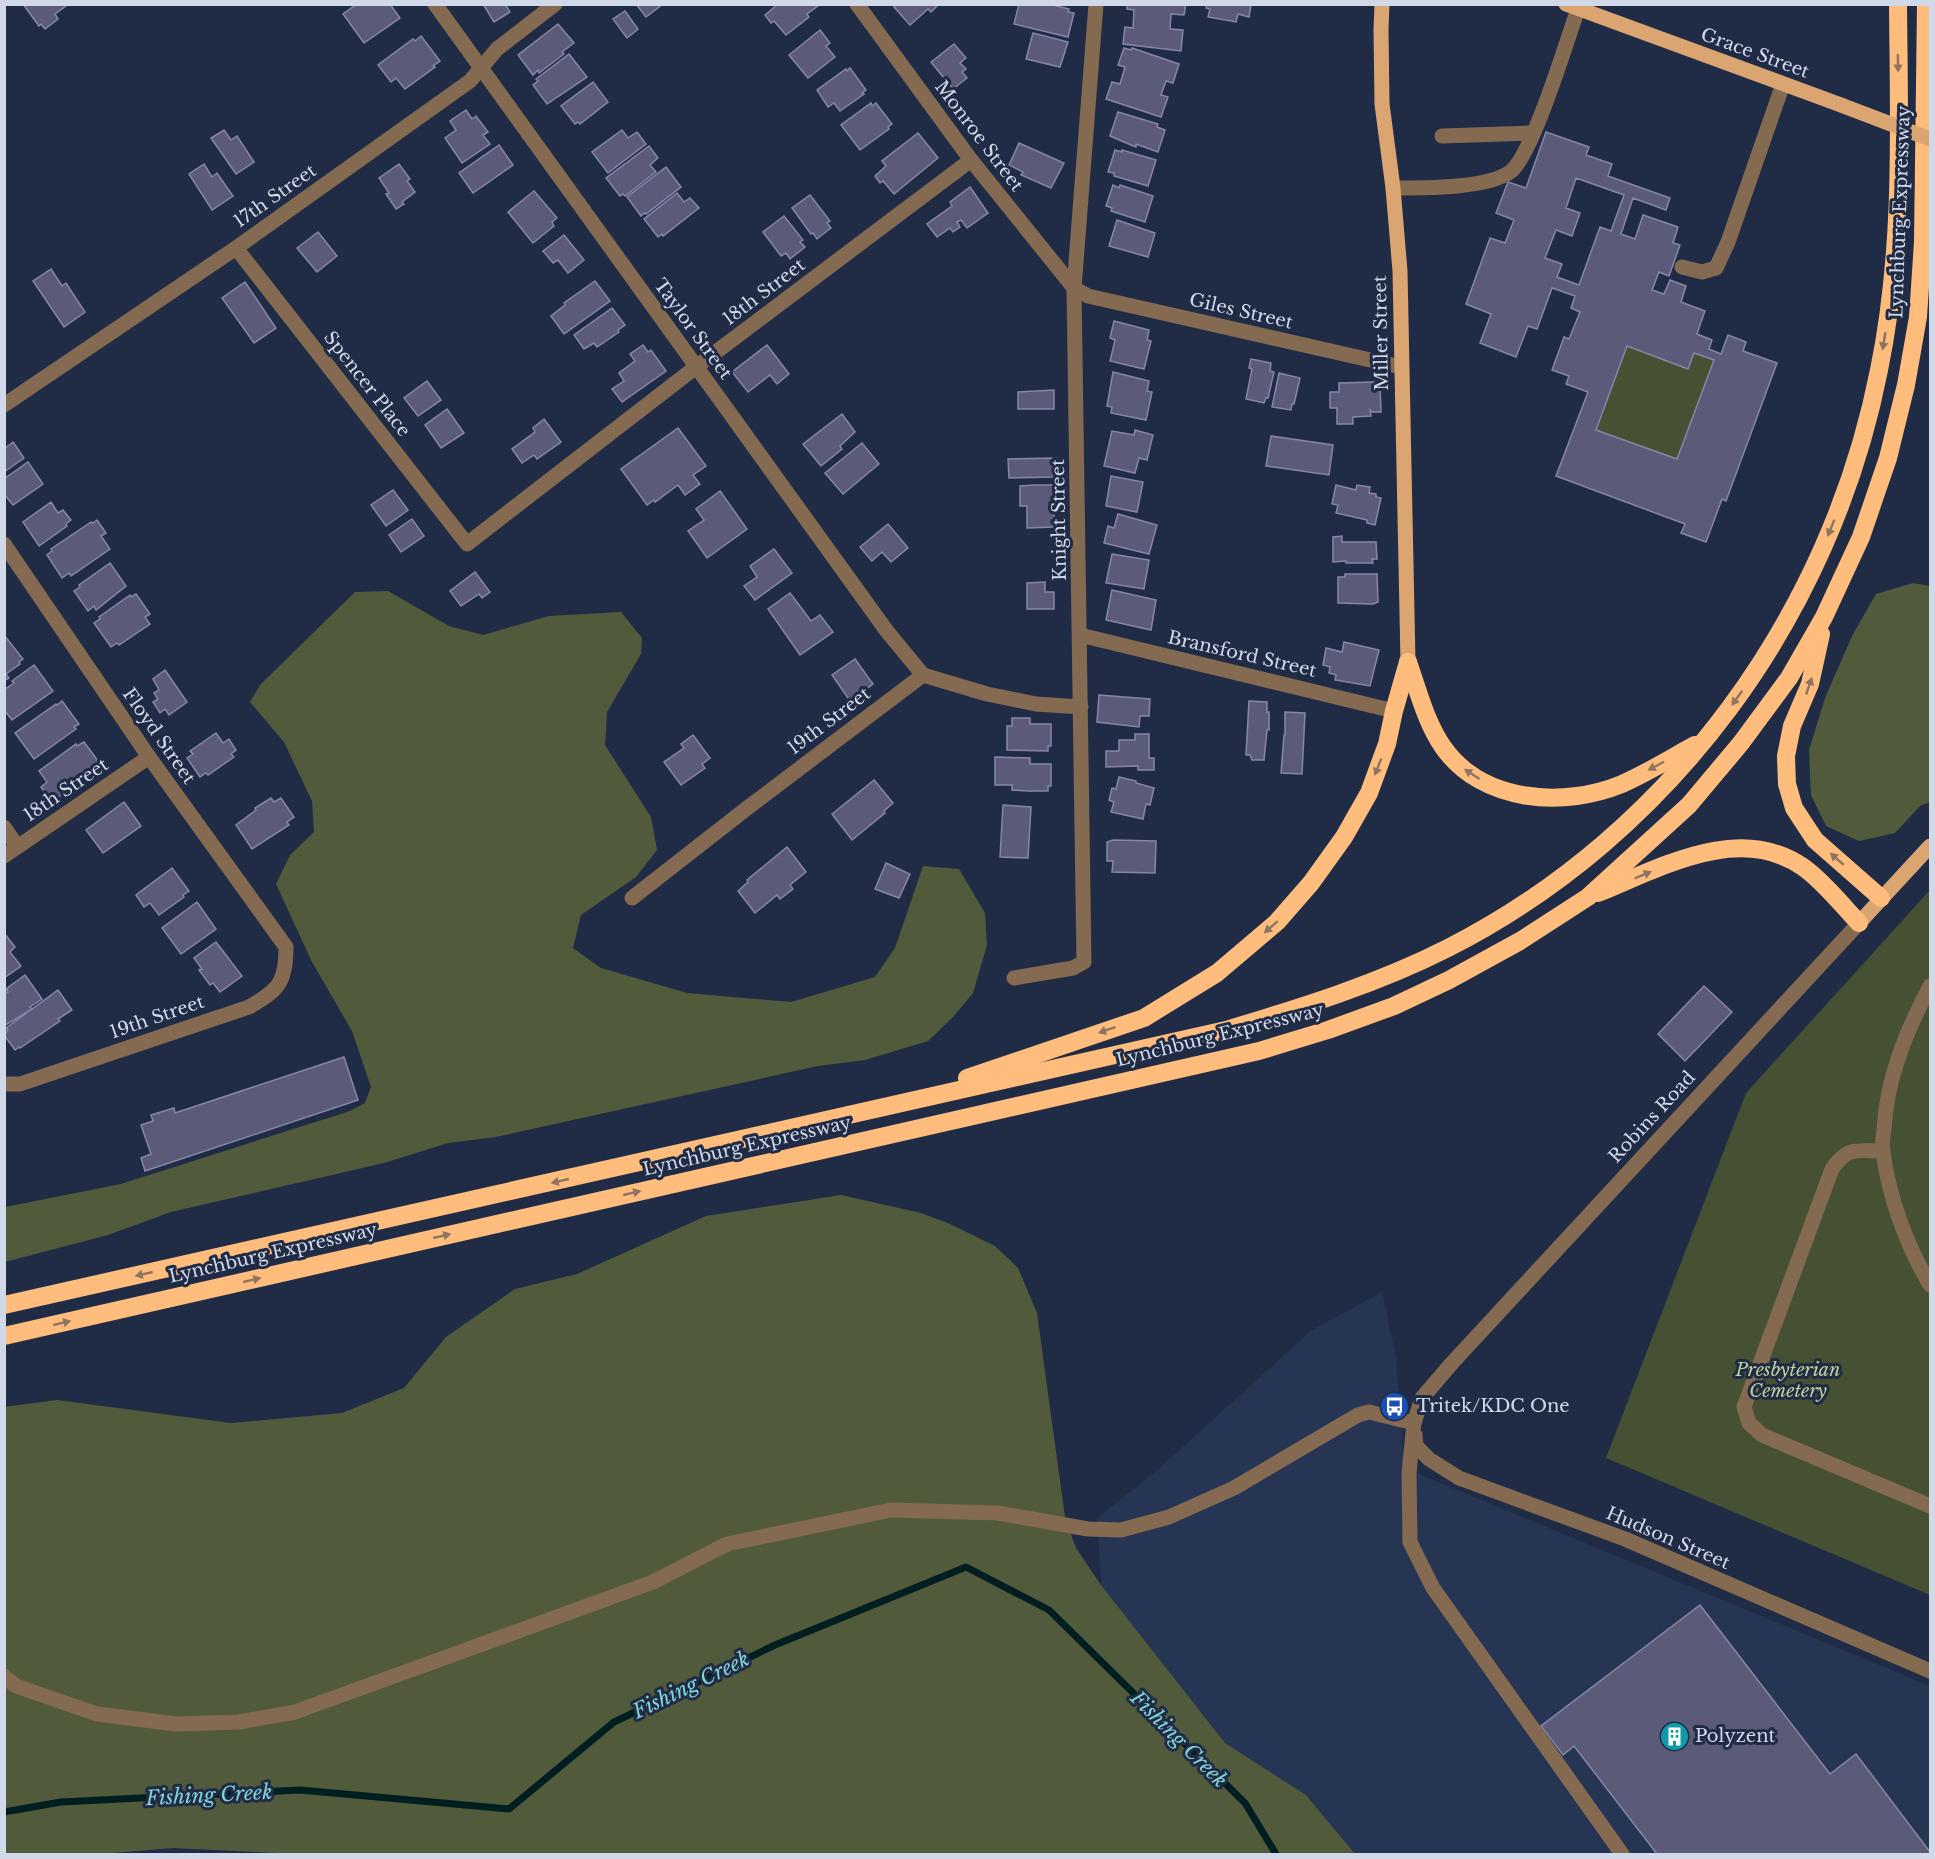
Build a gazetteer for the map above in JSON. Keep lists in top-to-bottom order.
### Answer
{
  "streets": {
    "highway": ["Lynchburg Expressway"],
    "main road": ["Grace Street", "Miller Street", "Robins Road"],
    "street": [
      "Monroe Street",
      "17th Street",
      "18th Street",
      "Giles Street",
      "Taylor Street",
      "Spencer Place",
      "Knight Street",
      "Bransford Street",
      "19th Street",
      "Floyd Street",
      "Hudson Street"
    ]
  },
  "crossings": [
    ["Monroe Street", "18th Street"],
    ["Monroe Street", "Giles Street"],
    ["Monroe Street", "Knight Street"],
    ["17th Street", "Taylor Street"],
    ["17th Street", "Spencer Place"],
    ["18th Street", "Taylor Street"],
    ["18th Street", "Spencer Place"],
    ["18th Street", "Floyd Street"],
    ["Giles Street", "Miller Street"],
    ["Giles Street", "Knight Street"],
    ["Taylor Street", "19th Street"],
    ["Knight Street", "Bransford Street"],
    ["19th Street", "Floyd Street"],
    ["Robins Road", "Hudson Street"]
  ],
  "water": ["Fishing Creek"],
  "parks": ["Presbyterian Cemetery"],
  "places": {
    "bus stop": ["Tritek/KDC One"],
    "building": ["Polyzent"]
  }
}
